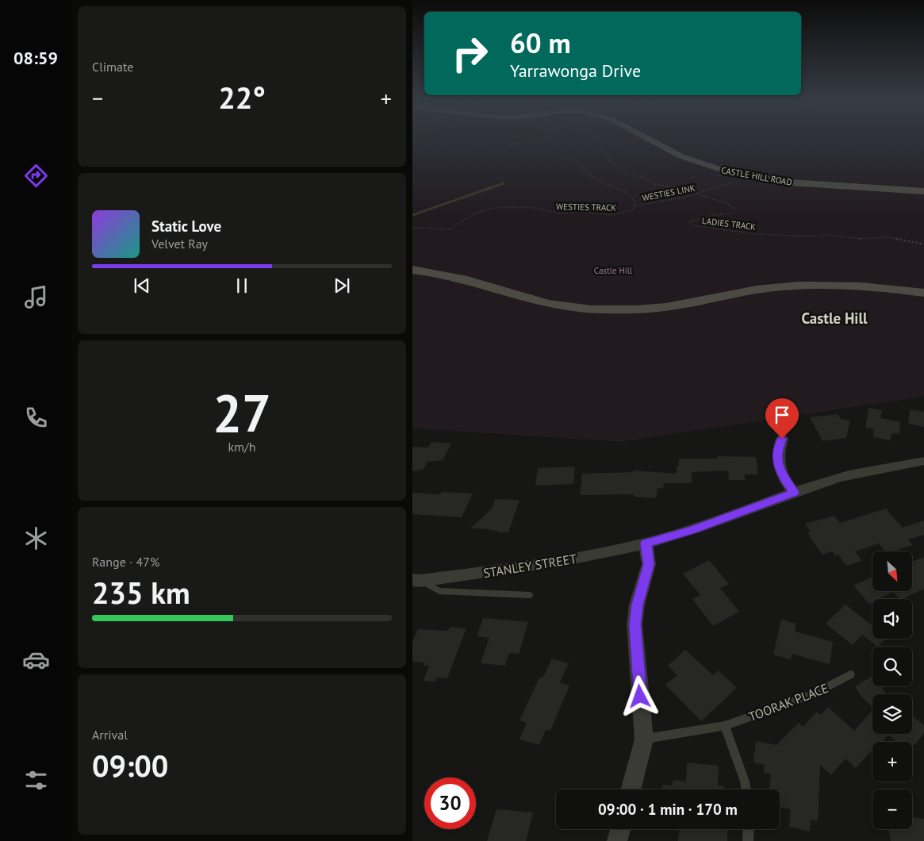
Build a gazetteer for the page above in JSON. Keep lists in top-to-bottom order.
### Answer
{
  "streets": {
    "main road": ["CASTLE HILL ROAD"],
    "street": ["STANLEY STREET"],
    "lane": ["TOORAK PLACE"],
    "path": ["WESTIES LINK", "WESTIES TRACK", "LADIES TRACK"]
  },
  "crossings": [
    ["CASTLE HILL ROAD", "WESTIES LINK"],
    ["WESTIES LINK", "WESTIES TRACK"],
    ["WESTIES LINK", "LADIES TRACK"]
  ],
  "districts": ["Castle Hill"],
  "parks": ["Castle Hill"],
  "north": "bottom right",
  "page": {
    "tabs": "08:59",
    "tile": [
      "Climate",
      ["27", "km/h"],
      ["Range · 47%", "235 km"],
      ["Arrival", "09:00"]
    ],
    "turn": ["60 m", "Yarrawonga Drive"],
    "heat": ["−", "22°", "+"],
    "song": ["Static Love", "Velvet Ray"],
    "map_buttons": ["+", "−"],
    "limit": "30",
    "trip": "09:00 · 1 min · 170 m"
  }
}
